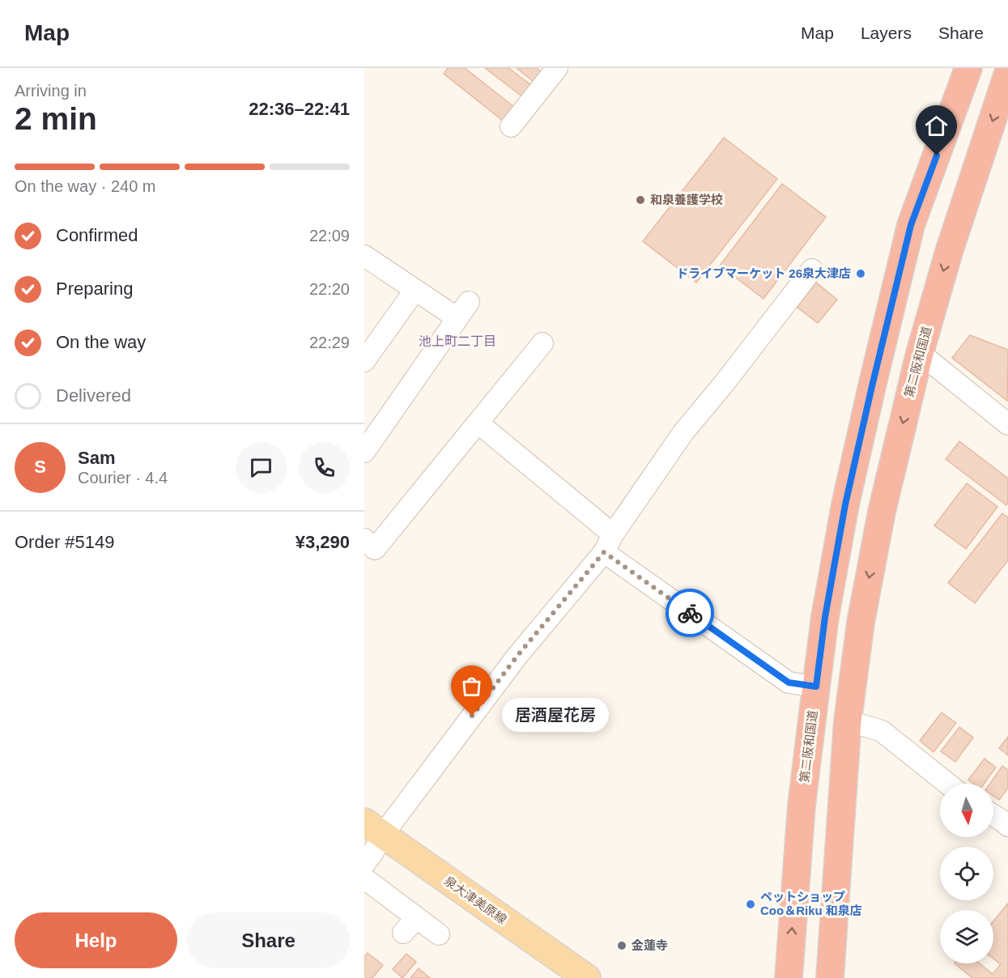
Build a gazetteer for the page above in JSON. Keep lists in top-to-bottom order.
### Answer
{
  "streets": {
    "highway": ["第二阪和国道"],
    "main road": ["泉大津美原線"]
  },
  "districts": ["池上町二丁目"],
  "places": [
    "和泉養護学校",
    "ドライブマーケット 26泉大津店",
    "居酒屋花房",
    "ペットショップ Coo＆Riku 和泉店",
    "金蓮寺"
  ],
  "north": "bottom",
  "page": {
    "header": "Map",
    "nav": ["Map", "Layers", "Share"],
    "heading": ["2 min", "Arriving in", "22:36–22:41"],
    "panel": [
      "Sam",
      "Courier · 4.4",
      "Order #5149",
      "¥3,290"
    ],
    "bar": "On the way · 240 m",
    "list": [
      ["Confirmed", "22:09"],
      ["Preparing", "22:20"],
      ["On the way", "22:29"],
      "Delivered"
    ],
    "round": "S",
    "bubble": "居酒屋花房",
    "buttons": ["Help", "Share"]
  }
}
